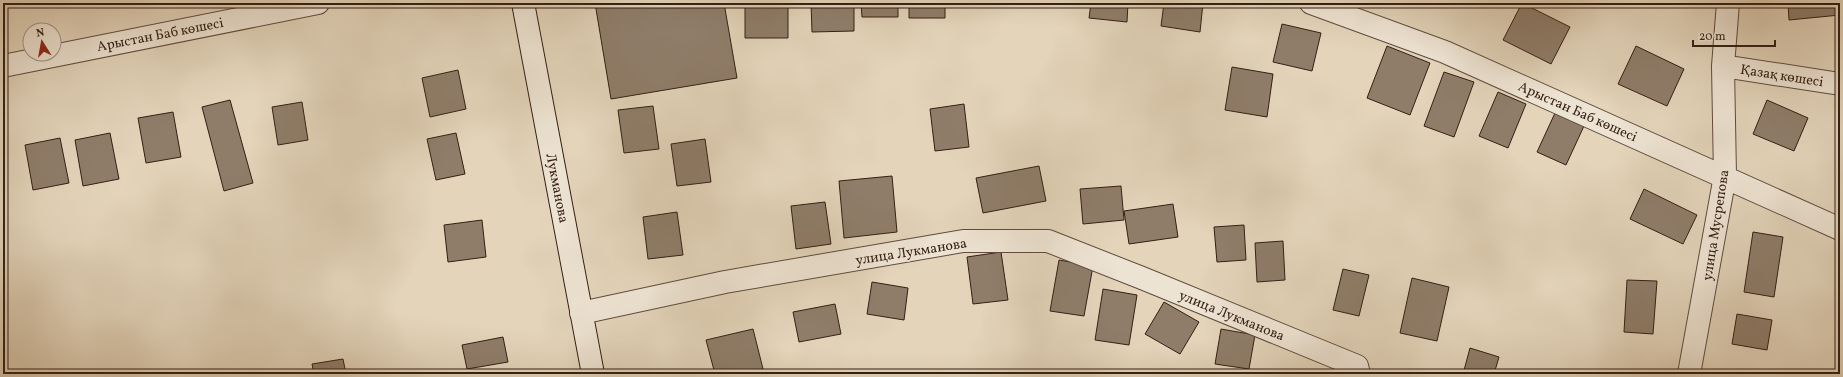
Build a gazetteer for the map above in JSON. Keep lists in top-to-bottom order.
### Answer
{
  "streets": {
    "street": [
      "Арыстан Баб көшесі",
      "Қазақ көшесі",
      "Лукманова",
      "улица Мусрепова",
      "улица Лукманова"
    ]
  },
  "crossings": [
    ["Арыстан Баб көшесі", "улица Мусрепова"],
    ["Қазақ көшесі", "улица Мусрепова"],
    ["Лукманова", "улица Лукманова"]
  ],
  "scale_bar": "20 m",
  "north": "top"
}
